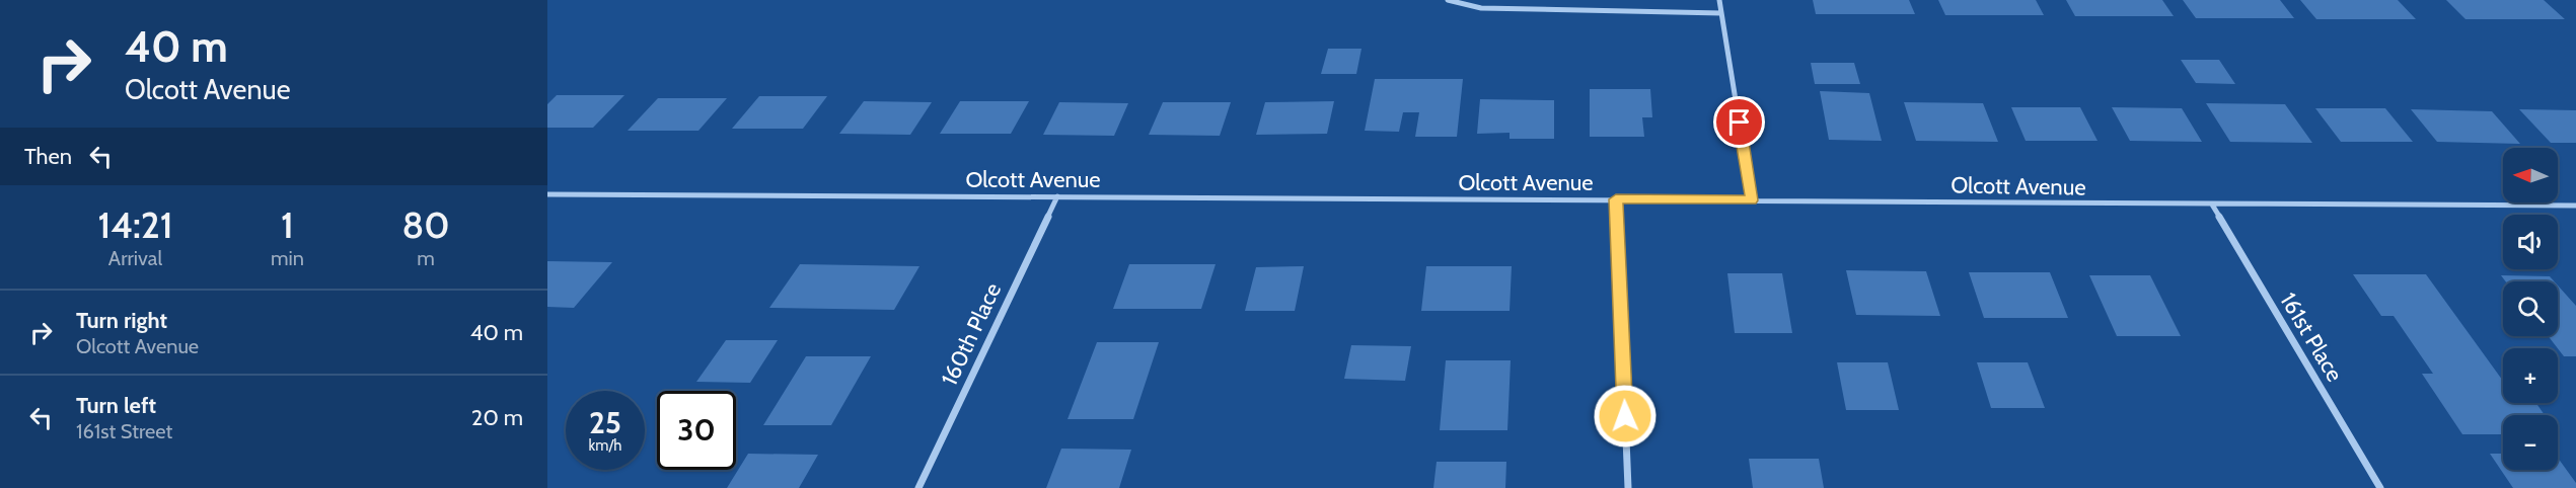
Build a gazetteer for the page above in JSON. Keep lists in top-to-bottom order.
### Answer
{
  "streets": {
    "street": ["Olcott Avenue", "160th Place", "161st Place"]
  },
  "crossings": [
    ["Olcott Avenue", "160th Place"],
    ["Olcott Avenue", "161st Place"]
  ],
  "north": "left",
  "page": {
    "turn": ["40 m", "Olcott Avenue"],
    "then": "Then",
    "map_buttons": ["+", "−"],
    "eta": [
      "14:21",
      "Arrival",
      "1",
      "min",
      "80",
      "m"
    ],
    "list": [
      {
        "name": "Turn right",
        "note": "Olcott Avenue",
        "value": "40 m"
      },
      {
        "name": "Turn left",
        "note": "161st Street",
        "value": "20 m"
      }
    ],
    "speed": "25 km/h",
    "limit": "30"
  }
}
